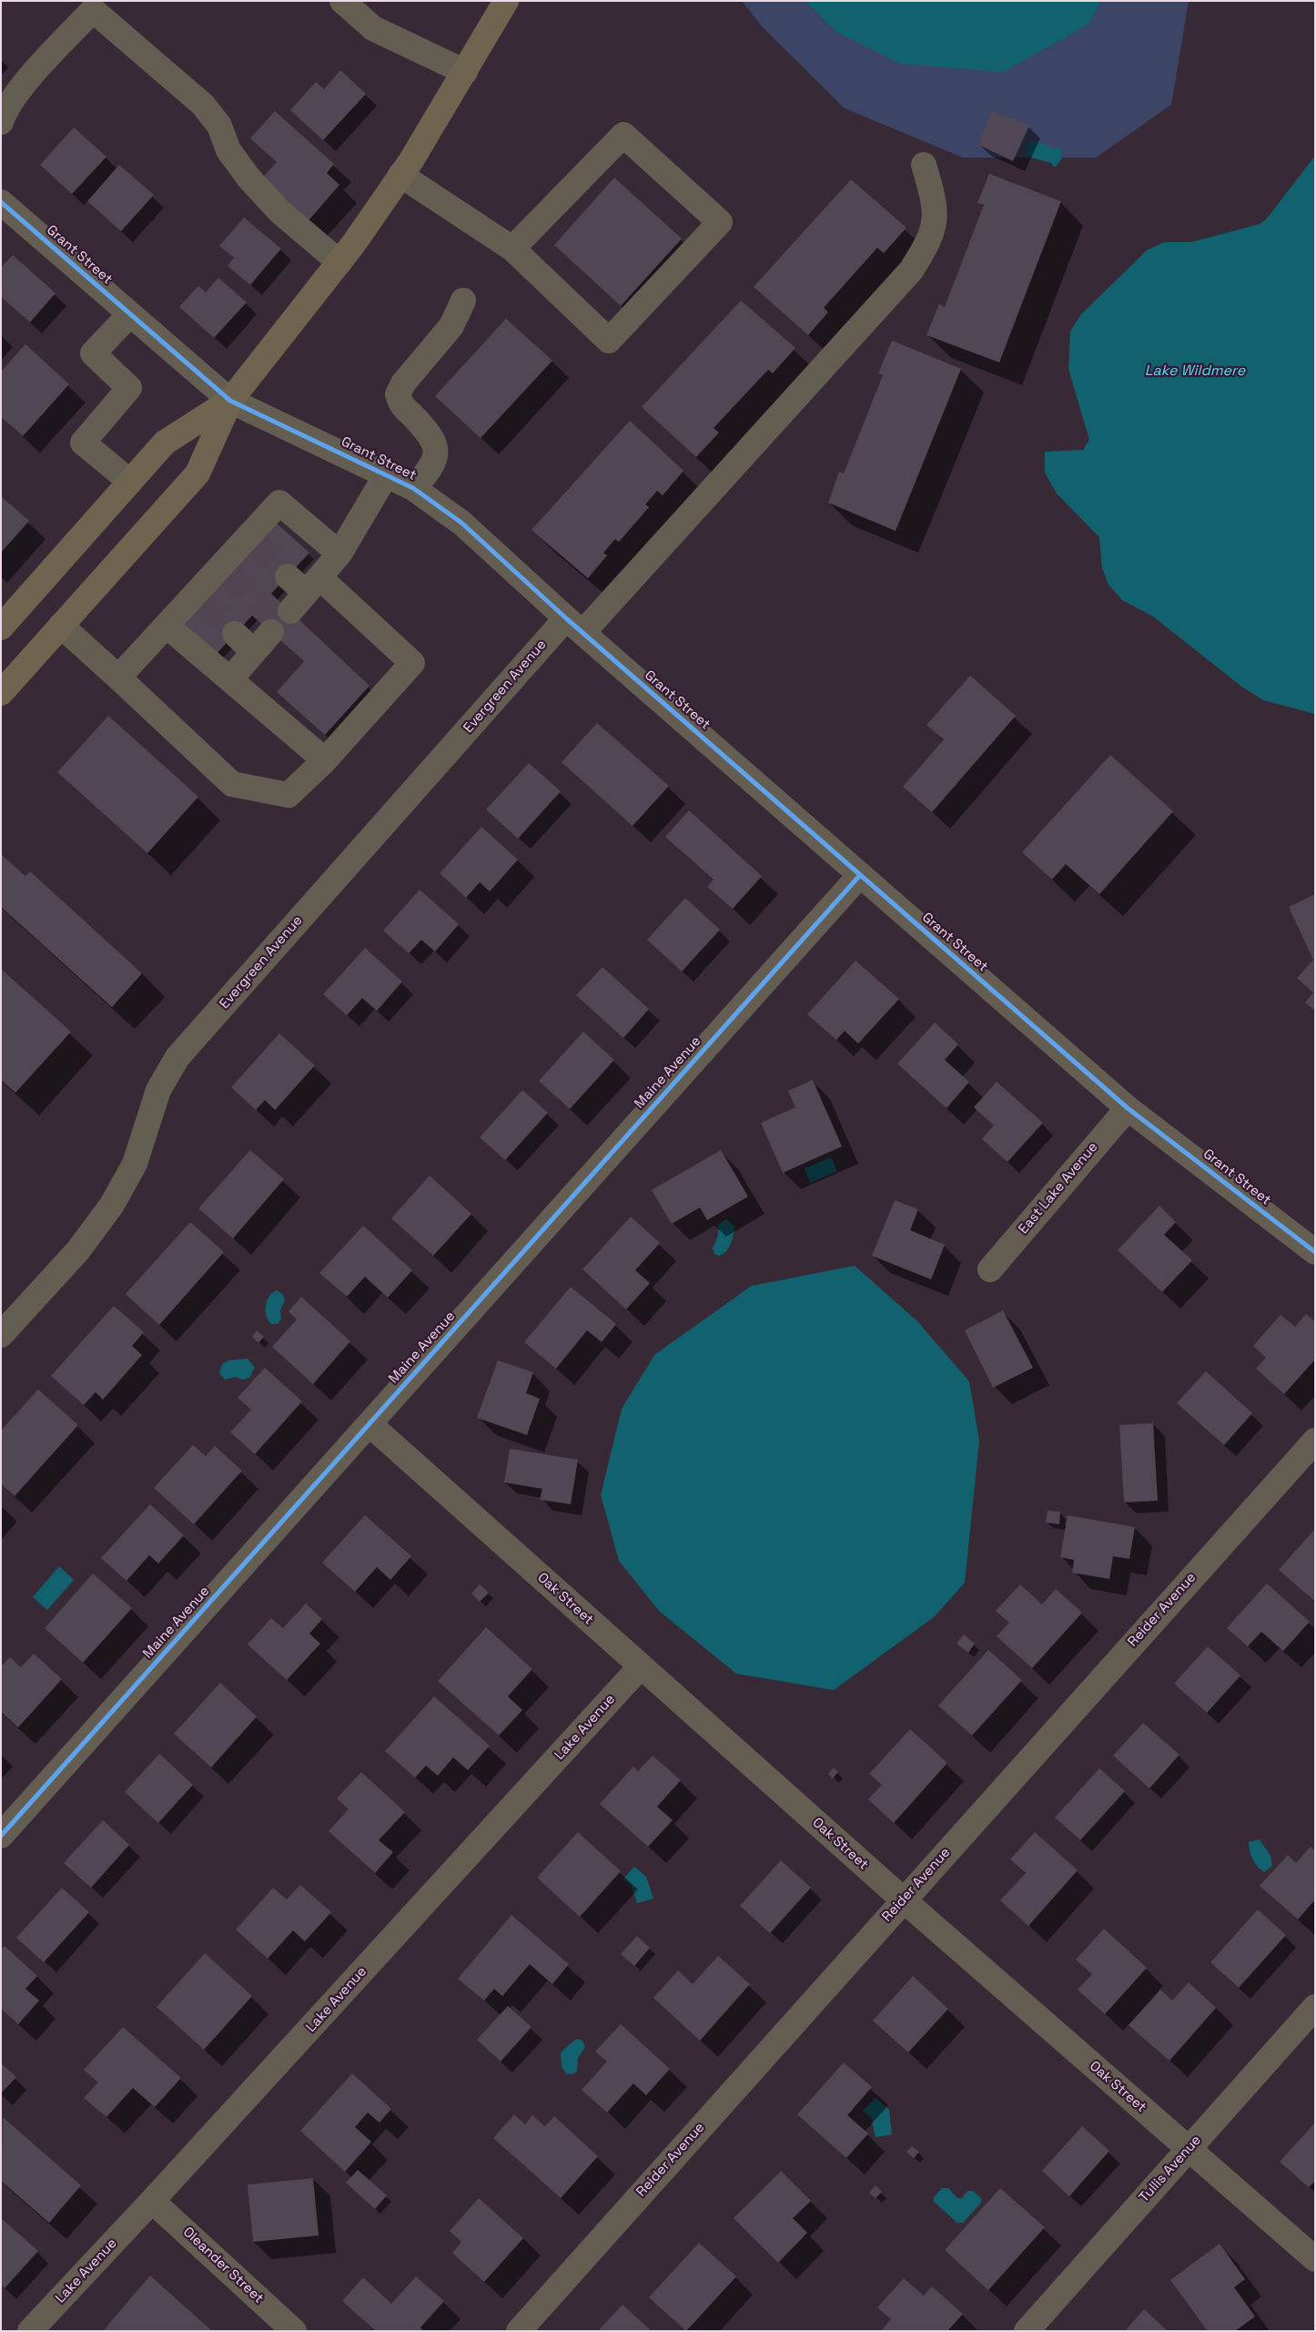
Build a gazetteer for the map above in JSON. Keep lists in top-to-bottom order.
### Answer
{
  "streets": {
    "street": [
      "Grant Street",
      "Evergreen Avenue",
      "Maine Avenue",
      "East Lake Avenue",
      "Oak Street",
      "Reider Avenue",
      "Lake Avenue",
      "Tullis Avenue",
      "Oleander Street"
    ]
  },
  "crossings": [
    ["Grant Street", "Evergreen Avenue"],
    ["Grant Street", "Maine Avenue"],
    ["Grant Street", "East Lake Avenue"],
    ["Maine Avenue", "Oak Street"],
    ["Oak Street", "Reider Avenue"],
    ["Oak Street", "Lake Avenue"],
    ["Oak Street", "Tullis Avenue"],
    ["Lake Avenue", "Oleander Street"]
  ],
  "water": ["Lake Wildmere"]
}
